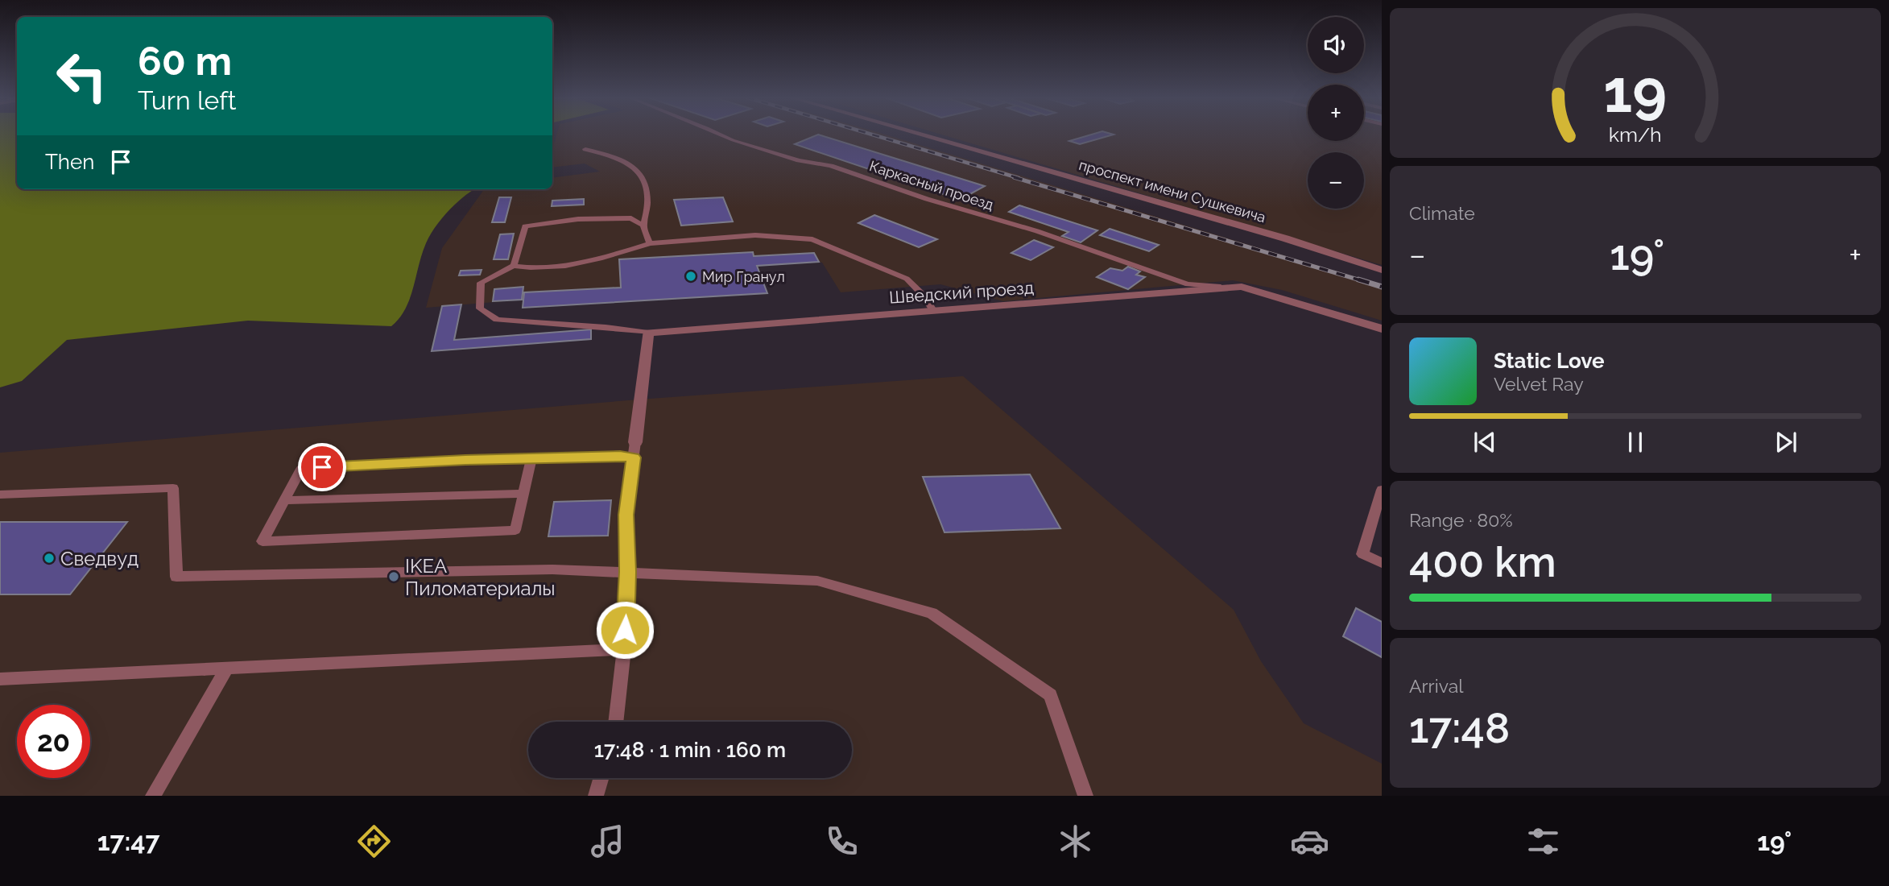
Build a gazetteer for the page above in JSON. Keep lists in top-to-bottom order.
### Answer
{
  "streets": {
    "street": ["проспект имени Сушкевича", "Шведский проезд"],
    "lane": ["Каркасный проезд"]
  },
  "crossings": [
    ["Каркасный проезд", "Шведский проезд"]
  ],
  "places": ["Мир Гранул", "Сведвуд", "IKEA Пиломатериалы"],
  "page": {
    "map_buttons": ["+", "−"],
    "turn": ["60 m", "Turn left"],
    "then": "Then",
    "tile": [
      "Climate",
      ["Range · 80%", "400 km"],
      ["Arrival", "17:48"]
    ],
    "heat": ["−", "19°", "+"],
    "song": ["Static Love", "Velvet Ray"],
    "limit": "20",
    "trip": "17:48 · 1 min · 160 m",
    "tabs": ["17:47", "19°"],
    "gauge": ["19", "km/h"]
  }
}
